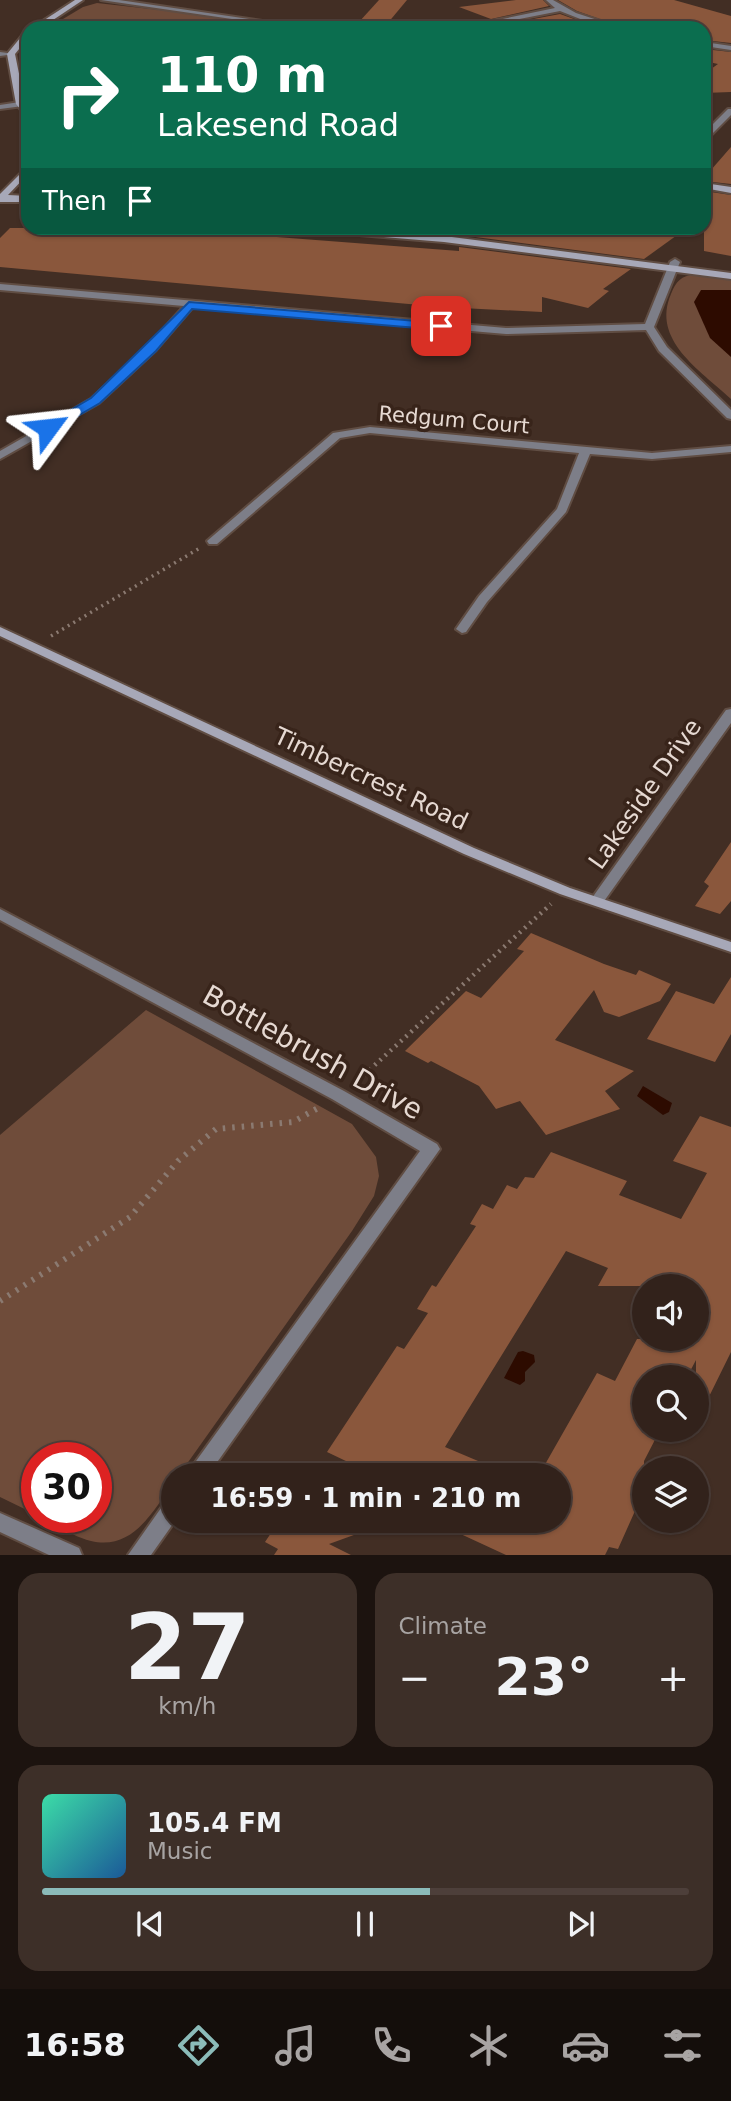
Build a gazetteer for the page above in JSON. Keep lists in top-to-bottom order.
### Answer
{
  "streets": {
    "street": [
      "Redgum Court",
      "Timbercrest Road",
      "Lakeside Drive",
      "Bottlebrush Drive"
    ]
  },
  "crossings": [
    ["Timbercrest Road", "Lakeside Drive"]
  ],
  "page": {
    "turn": ["110 m", "Lakesend Road"],
    "then": "Then",
    "limit": "30",
    "trip": "16:59 · 1 min · 210 m",
    "tile": [
      ["27", "km/h"],
      "Climate"
    ],
    "heat": ["−", "23°", "+"],
    "song": ["105.4 FM", "Music"],
    "tabs": "16:58"
  }
}
